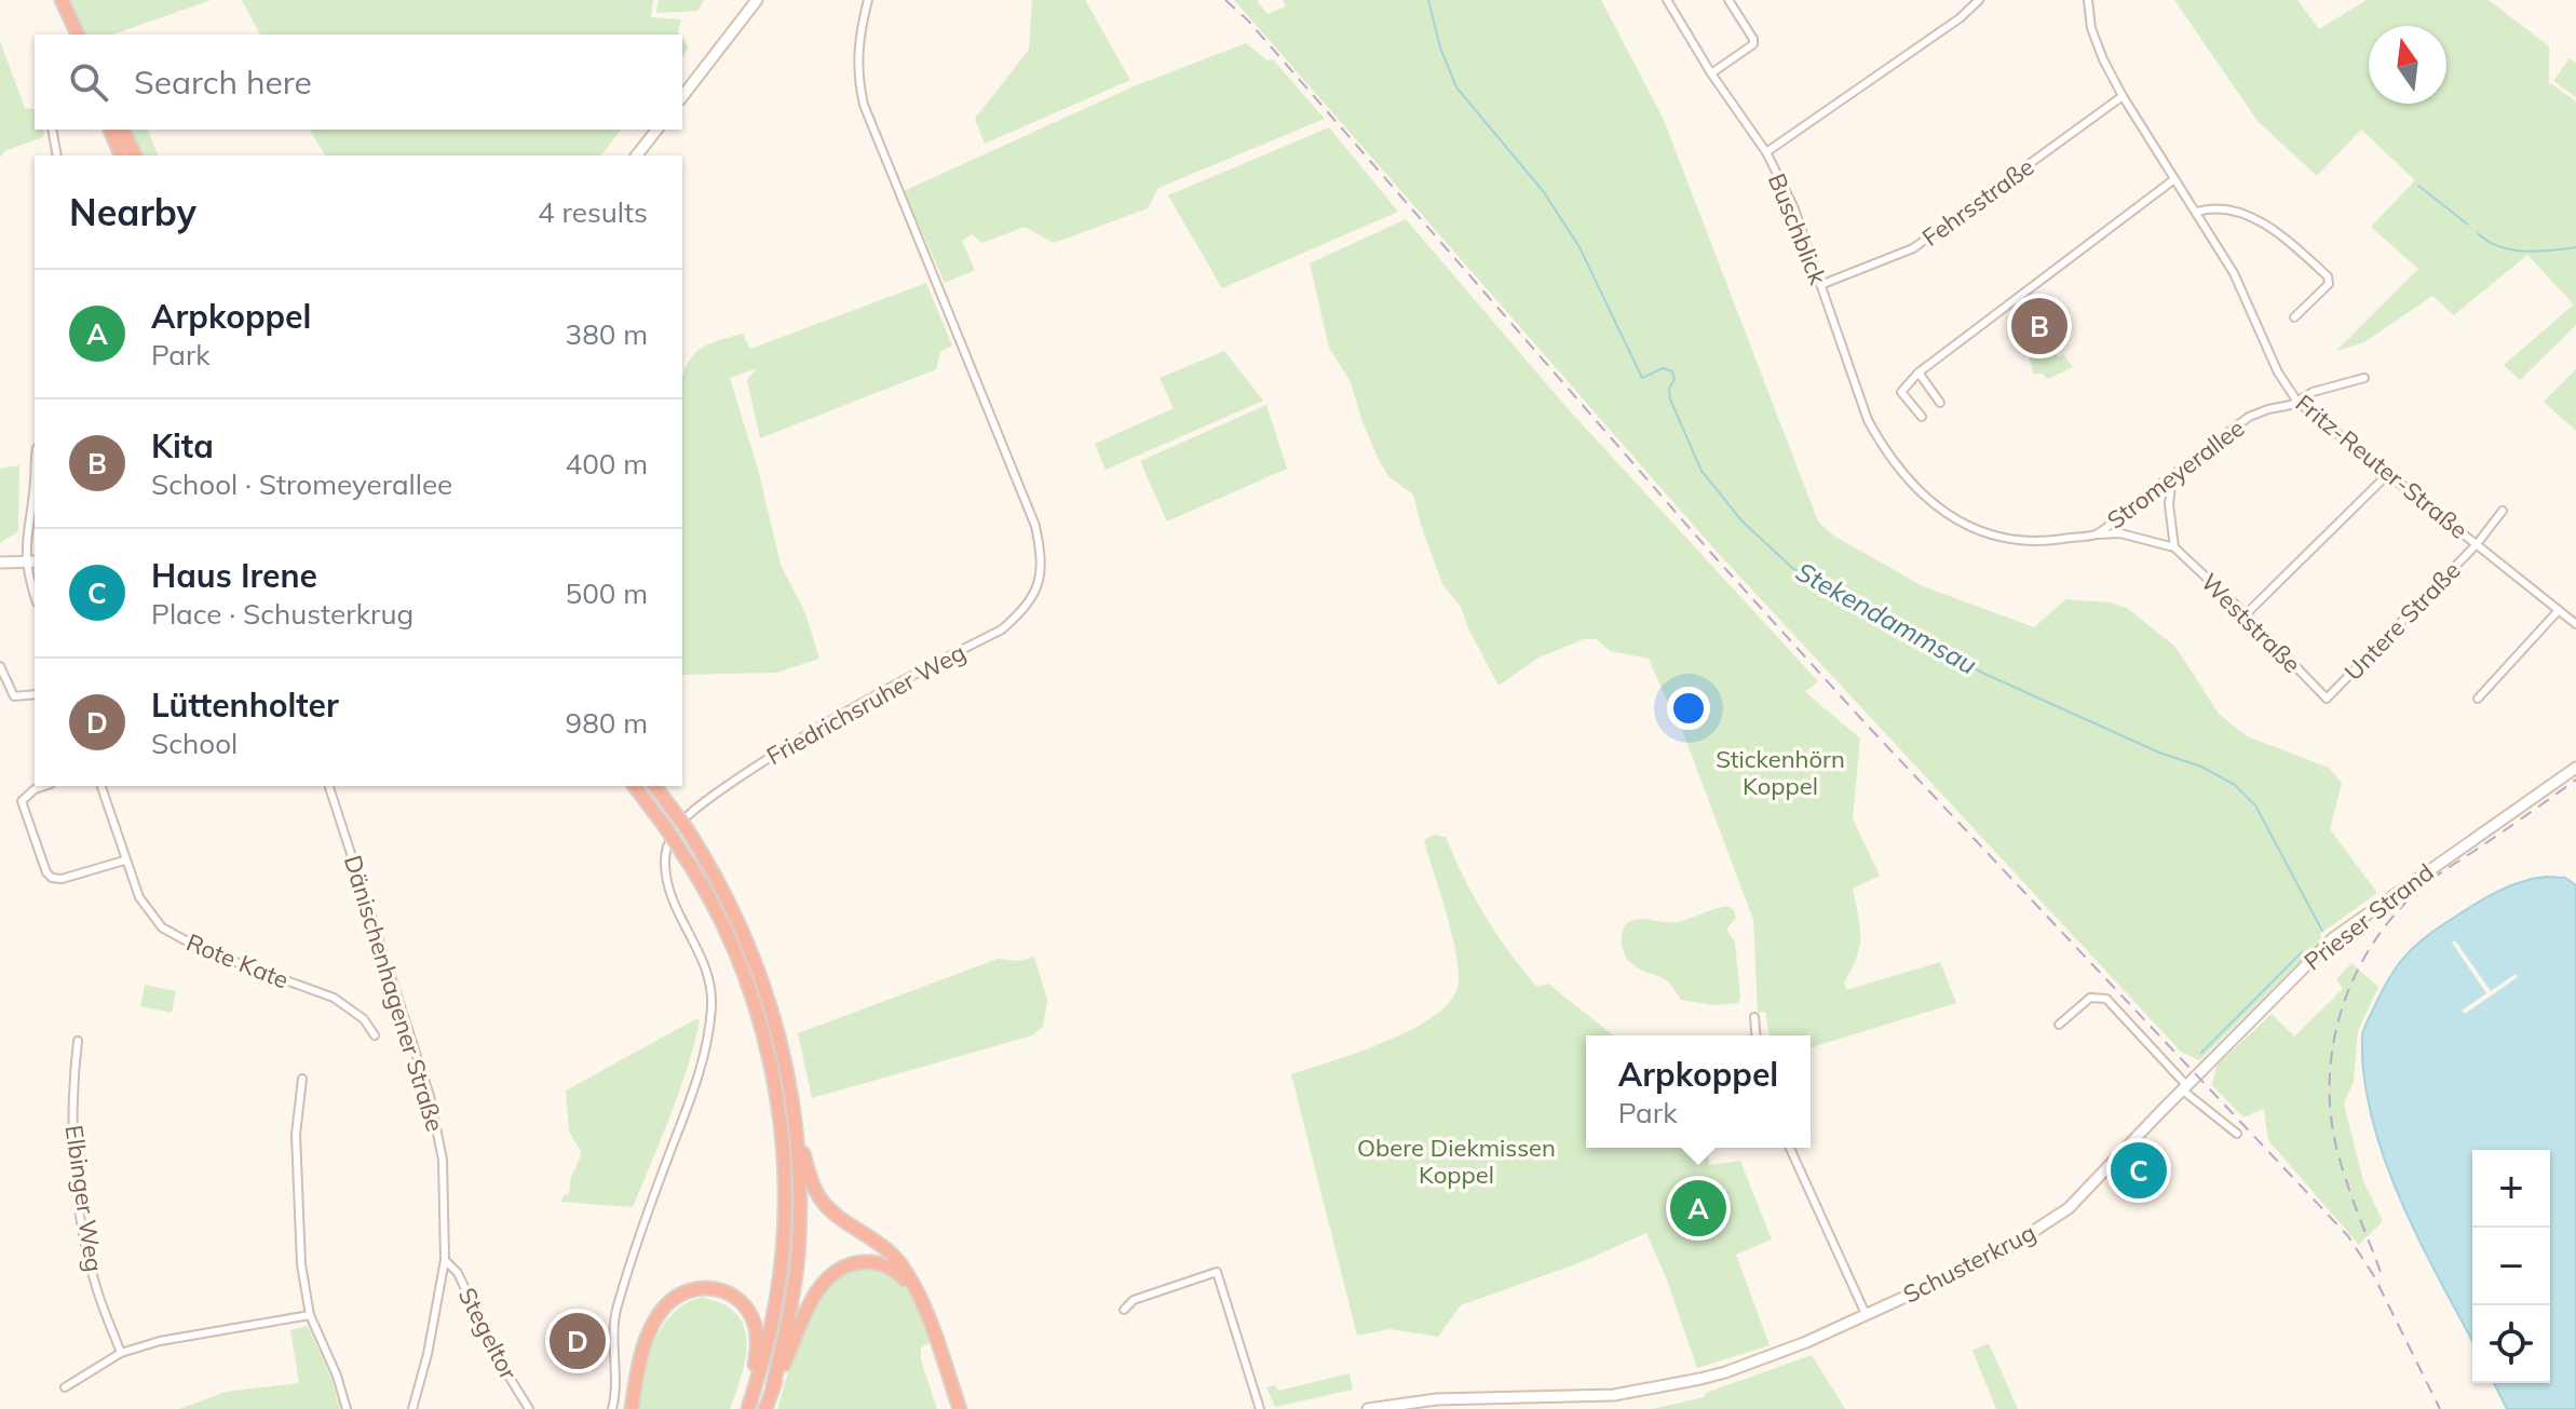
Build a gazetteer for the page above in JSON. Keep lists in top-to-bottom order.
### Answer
{
  "streets": {
    "street": [
      "Fehrsstraße",
      "Buschblick",
      "Fritz-Reuter-Straße",
      "Stromeyerallee",
      "Untere Straße",
      "Weststraße",
      "Friedrichsruher Weg",
      "Prieser Strand",
      "Rote Kate",
      "Dänischenhagener Straße",
      "Elbinger Weg",
      "Schusterkrug",
      "Stegeltor"
    ]
  },
  "crossings": [
    ["Fehrsstraße", "Buschblick"],
    ["Fehrsstraße", "Fritz-Reuter-Straße"],
    ["Buschblick", "Stromeyerallee"],
    ["Fritz-Reuter-Straße", "Stromeyerallee"],
    ["Fritz-Reuter-Straße", "Untere Straße"],
    ["Stromeyerallee", "Weststraße"],
    ["Untere Straße", "Weststraße"],
    ["Prieser Strand", "Schusterkrug"],
    ["Dänischenhagener Straße", "Stegeltor"]
  ],
  "water": ["Stekendammsau"],
  "parks": ["Stickenhörn Koppel", "Obere Diekmissen Koppel"],
  "north": "top",
  "page": {
    "search": "Search here",
    "heading": ["Nearby", "4 results"],
    "list": [
      {
        "mark": "A",
        "name": "Arpkoppel",
        "note": "Park",
        "value": "380 m"
      },
      {
        "mark": "B",
        "name": "Kita",
        "note": "School · Stromeyerallee",
        "value": "400 m"
      },
      {
        "mark": "C",
        "name": "Haus Irene",
        "note": "Place · Schusterkrug",
        "value": "500 m"
      },
      {
        "mark": "D",
        "name": "Lüttenholter",
        "note": "School",
        "value": "980 m"
      }
    ],
    "pins": [
      "B",
      "C",
      "A",
      "D"
    ],
    "popup": ["Arpkoppel", "Park"],
    "map_buttons": ["+", "−"]
  }
}
